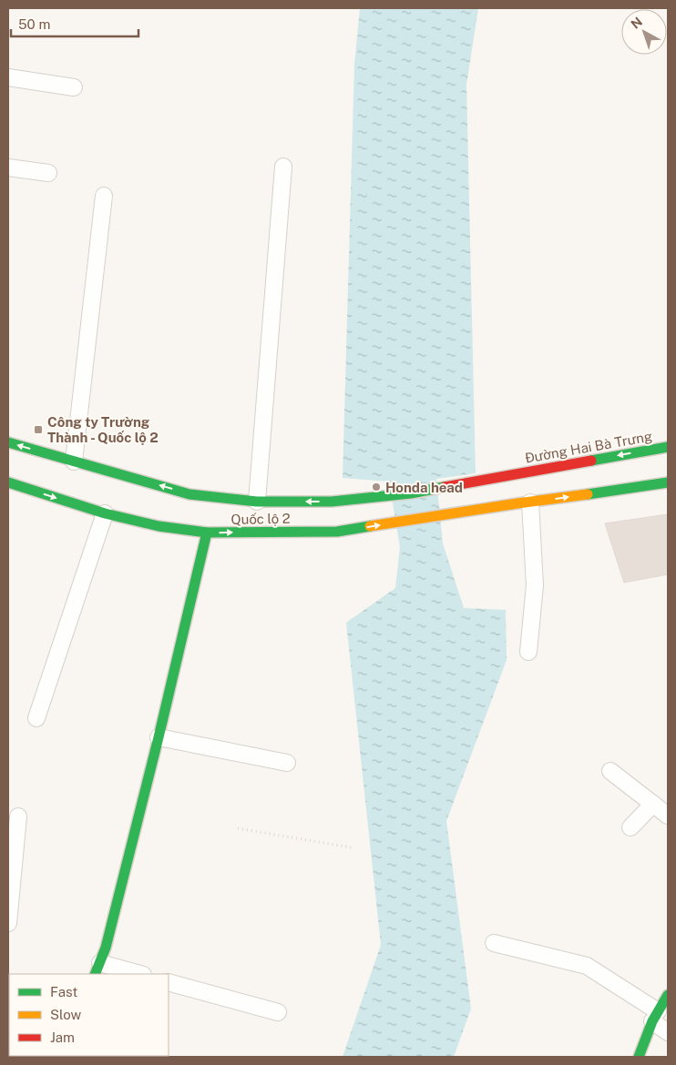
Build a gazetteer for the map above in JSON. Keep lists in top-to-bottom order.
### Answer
{
  "streets": {
    "main road": ["Đường Hai Bà Trưng", "Quốc lộ 2"]
  },
  "crossings": [
    ["Đường Hai Bà Trưng", "Quốc lộ 2"]
  ],
  "places": {
    "transit": ["Công ty Trường Thành - Quốc lộ 2"],
    "other": ["Honda head"]
  },
  "legend": ["Fast", "Slow", "Jam"],
  "scale_bar": "50 m",
  "north": "top left"
}
